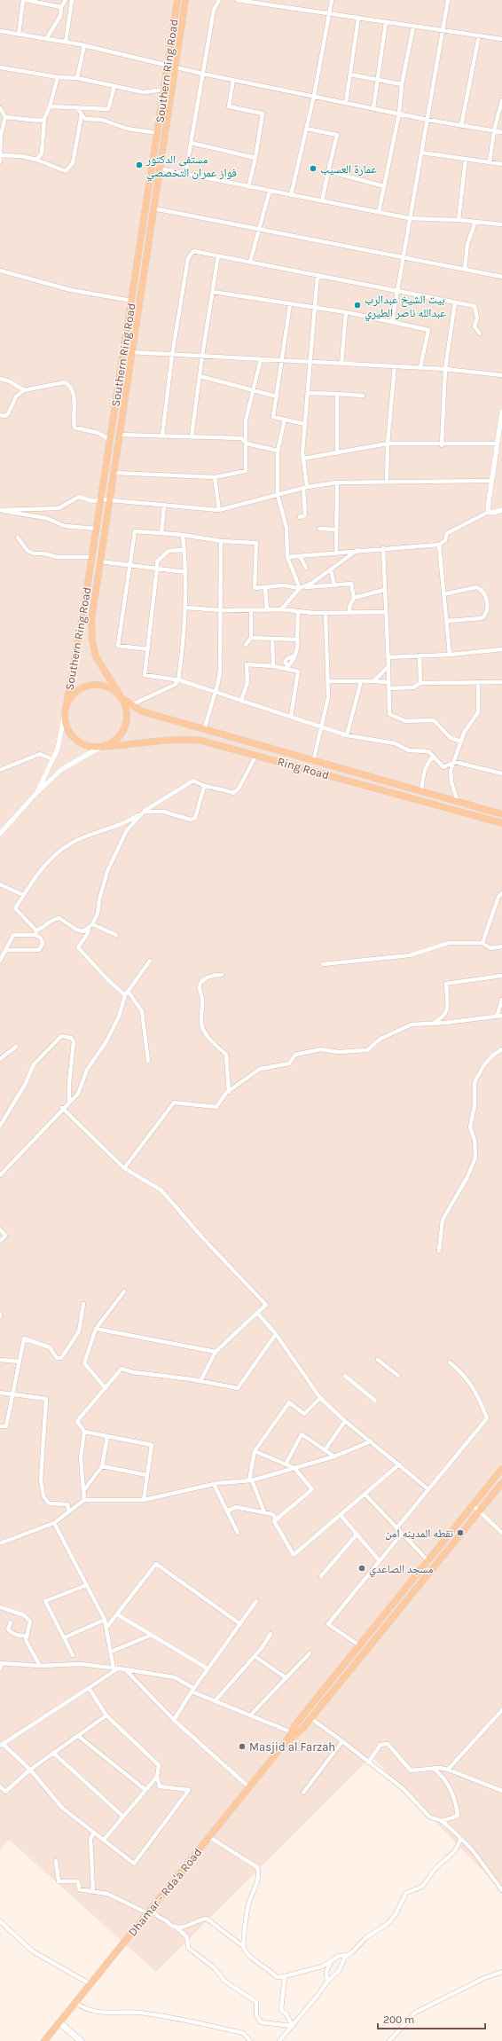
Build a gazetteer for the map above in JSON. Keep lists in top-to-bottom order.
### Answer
{
  "streets": {
    "main road": ["Southern Ring Road", "Ring Road", "Dhamar - Rda'a Road"]
  },
  "crossings": [
    ["Southern Ring Road", "Ring Road"]
  ],
  "places": [
    "مستفى الدكتور فواز عمران التخصصي",
    "عمارة العسيب",
    "بيت الشيخ عبدالرب عبدالله ناصر الطيري",
    "نقطه المدينه امن",
    "مسجد الصاعدي",
    "Masjid al Farzah"
  ],
  "scale_bar": "200 m"
}
